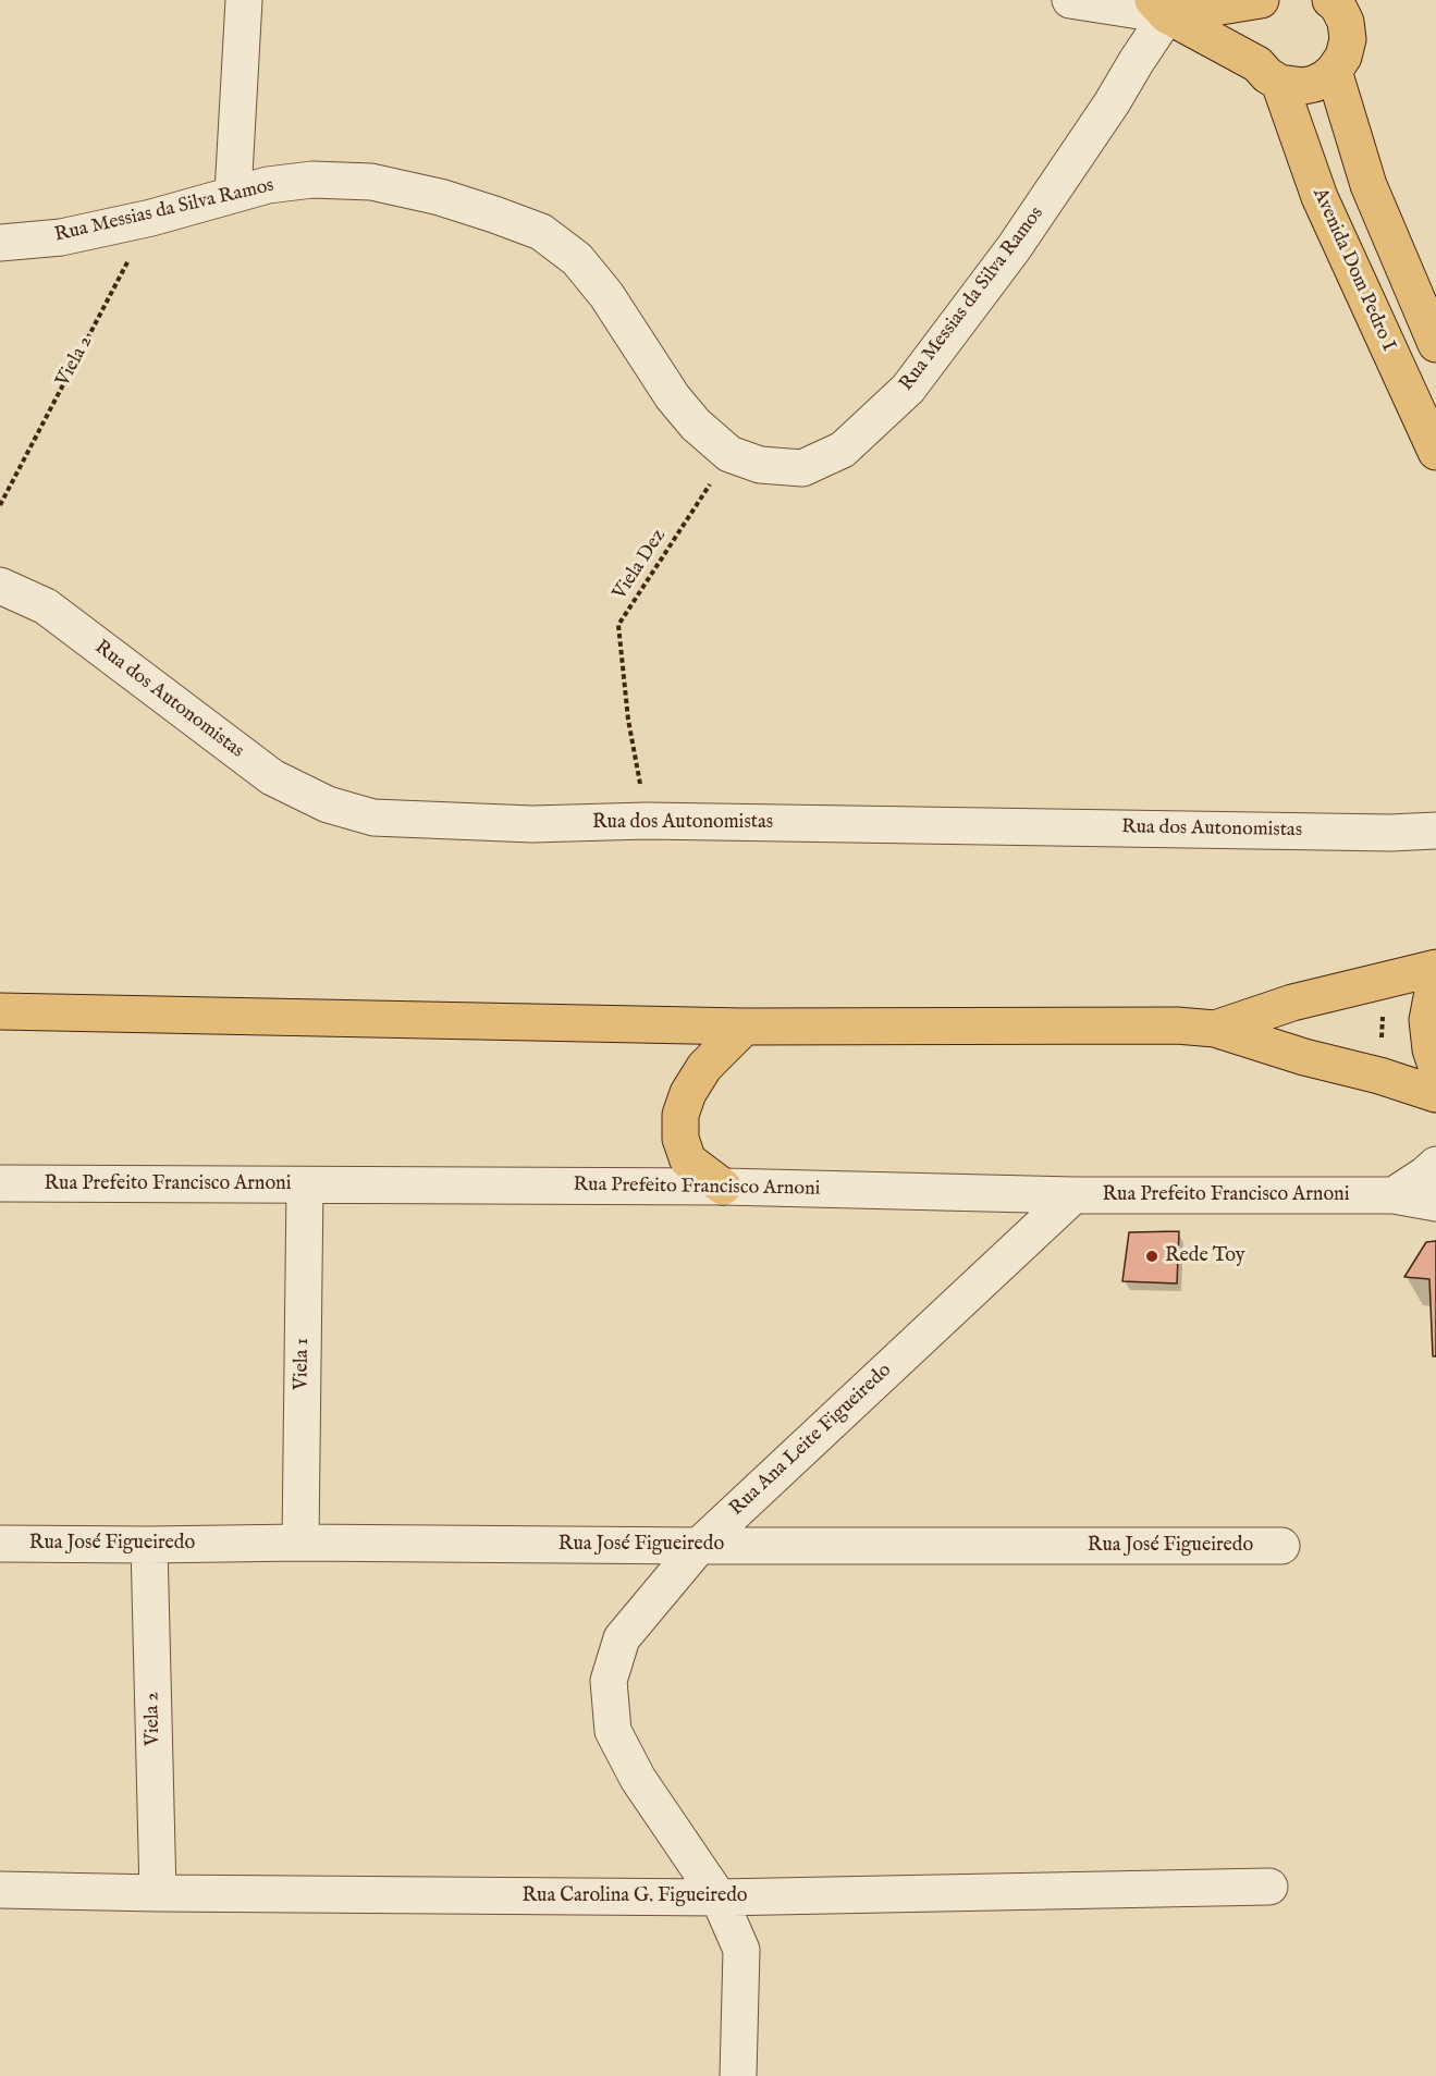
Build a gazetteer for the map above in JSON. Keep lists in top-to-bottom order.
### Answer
{
  "streets": {
    "main road": ["Avenida Dom Pedro I"],
    "street": [
      "Rua Messias da Silva Ramos",
      "Viela 2",
      "Rua dos Autonomistas",
      "Rua Prefeito Francisco Arnoni",
      "Viela 1",
      "Rua Ana Leite Figueiredo",
      "Rua José Figueiredo",
      "Rua Carolina G. Figueiredo"
    ],
    "path": ["Viela Dez"]
  },
  "crossings": [
    ["Rua Messias da Silva Ramos", "Viela 2"],
    ["Rua Messias da Silva Ramos", "Viela Dez"],
    ["Viela 2", "Rua José Figueiredo"],
    ["Viela 2", "Rua Carolina G. Figueiredo"],
    ["Viela Dez", "Rua dos Autonomistas"],
    ["Rua Prefeito Francisco Arnoni", "Viela 1"],
    ["Rua Prefeito Francisco Arnoni", "Rua Ana Leite Figueiredo"],
    ["Viela 1", "Rua José Figueiredo"],
    ["Rua Ana Leite Figueiredo", "Rua José Figueiredo"],
    ["Rua Ana Leite Figueiredo", "Rua Carolina G. Figueiredo"]
  ],
  "places": ["Rede Toy"]
}
